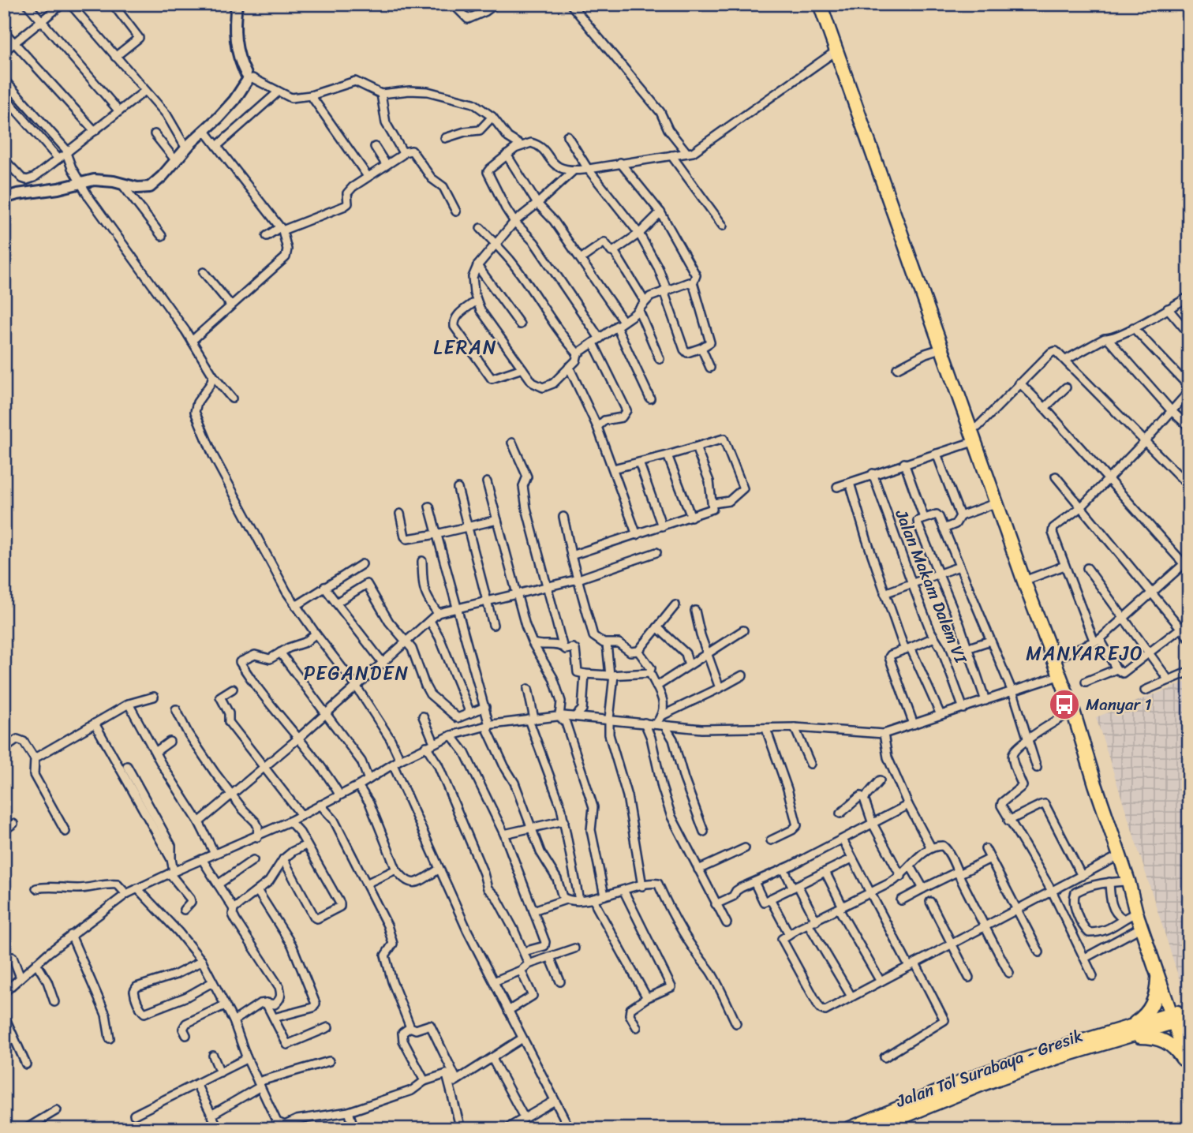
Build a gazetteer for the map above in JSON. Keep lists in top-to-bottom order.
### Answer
{
  "streets": {
    "highway": ["Jalan Tol Surabaya - Gresik"],
    "street": ["Jalan Makam Dalem VI"]
  },
  "districts": ["LERAN", "MANYAREJO", "PEGANDEN"],
  "places": {
    "bus stop": ["Manyar 1"]
  }
}
